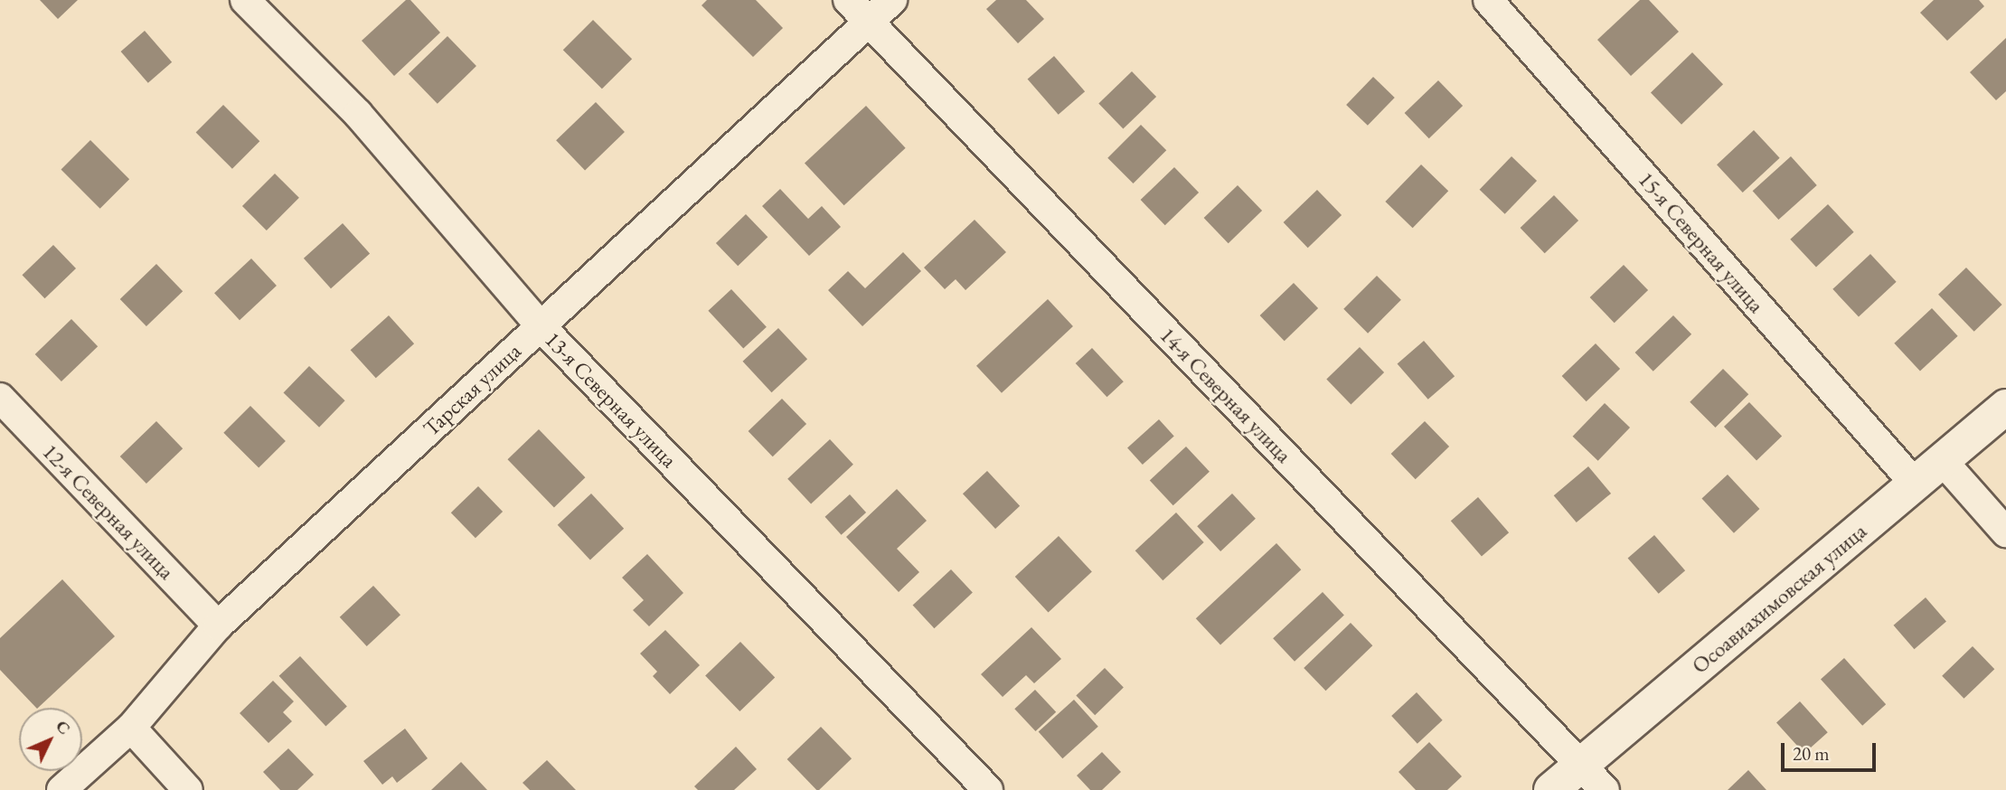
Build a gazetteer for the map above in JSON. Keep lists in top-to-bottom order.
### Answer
{
  "streets": {
    "street": [
      "15-я Северная улица",
      "Тарская улица",
      "14-я Северная улица",
      "13-я Северная улица",
      "12-я Северная улица",
      "Осоавиахимовская улица"
    ]
  },
  "crossings": [
    ["15-я Северная улица", "Осоавиахимовская улица"],
    ["Тарская улица", "14-я Северная улица"],
    ["Тарская улица", "13-я Северная улица"],
    ["Тарская улица", "12-я Северная улица"],
    ["14-я Северная улица", "Осоавиахимовская улица"]
  ],
  "scale_bar": "20 m",
  "north": "top right"
}
